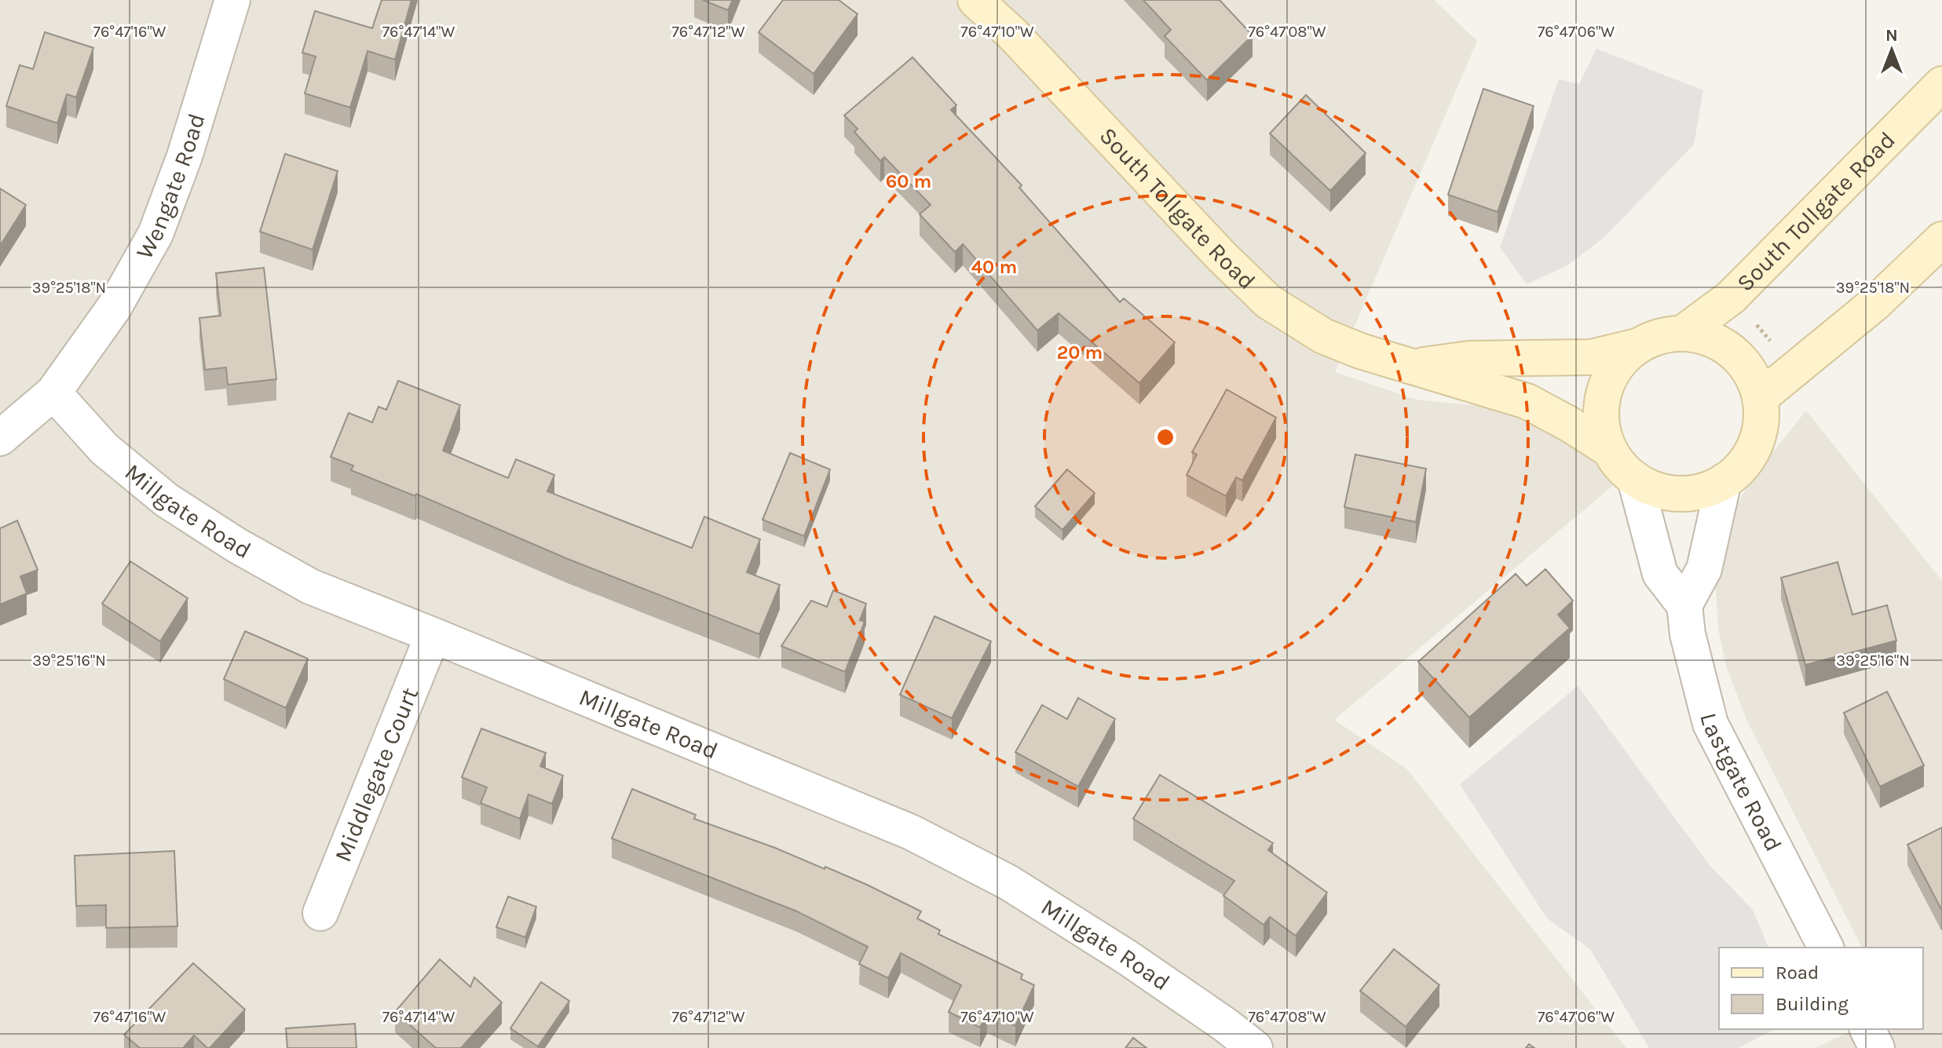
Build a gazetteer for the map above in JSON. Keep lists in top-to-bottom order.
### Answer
{
  "streets": {
    "street": [
      "Wengate Road",
      "South Tollgate Road",
      "Millgate Road",
      "Middlegate Court",
      "Lastgate Road"
    ]
  },
  "crossings": [
    ["Wengate Road", "Millgate Road"],
    ["Millgate Road", "Middlegate Court"]
  ],
  "legend": ["Road", "Building"],
  "north": "top",
  "coordinates": [
    "76°47'16\"W",
    "76°47'14\"W",
    "76°47'12\"W",
    "76°47'10\"W",
    "76°47'08\"W",
    "76°47'06\"W",
    "39°25'18\"N",
    "39°25'16\"N"
  ],
  "rings": ["60 m", "40 m", "20 m"]
}
